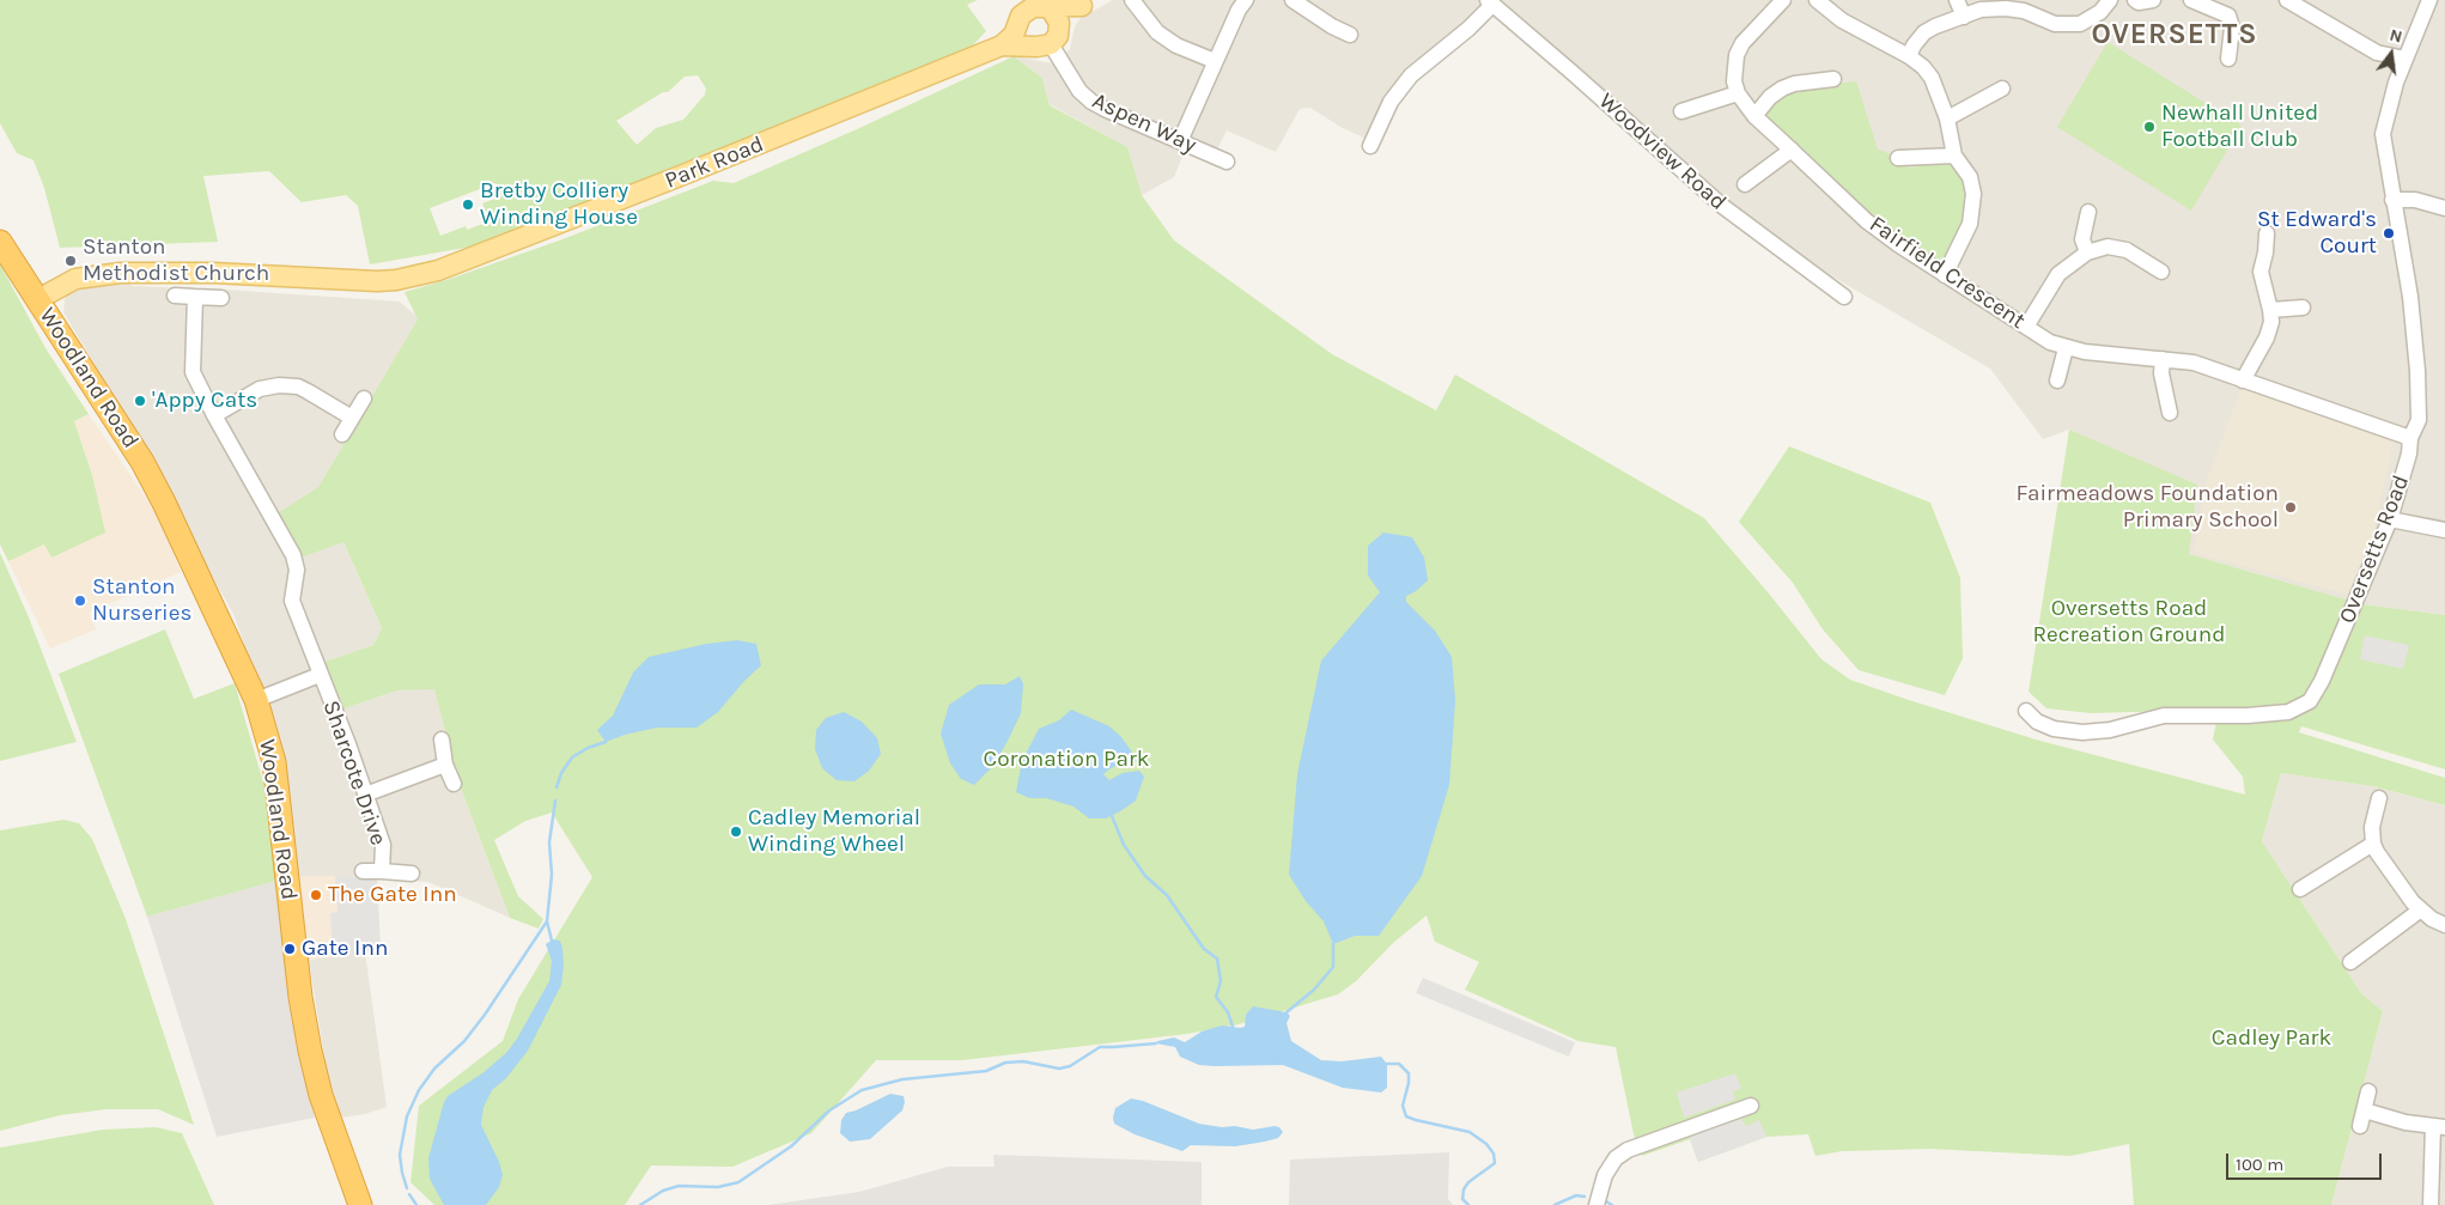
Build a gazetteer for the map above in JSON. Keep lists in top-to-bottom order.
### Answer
{
  "streets": {
    "highway": ["Woodland Road"],
    "main road": ["Park Road"],
    "street": [
      "Aspen Way",
      "Woodview Road",
      "Fairfield Crescent",
      "Oversetts Road",
      "Sharcote Drive"
    ]
  },
  "crossings": [
    ["Aspen Way", "Park Road"],
    ["Park Road", "Woodland Road"],
    ["Fairfield Crescent", "Oversetts Road"]
  ],
  "districts": ["OVERSETTS"],
  "parks": ["Oversetts Road Recreation Ground", "Coronation Park", "Cadley Park"],
  "places": [
    "Newhall United Football Club",
    "Bretby Colliery Winding House",
    "St Edward's Court",
    "Stanton Methodist Church",
    "'Appy Cats",
    "Fairmeadows Foundation Primary School",
    "Stanton Nurseries",
    "Cadley Memorial Winding Wheel",
    "The Gate Inn",
    "Gate Inn"
  ],
  "scale_bar": "100 m",
  "north": "top"
}
